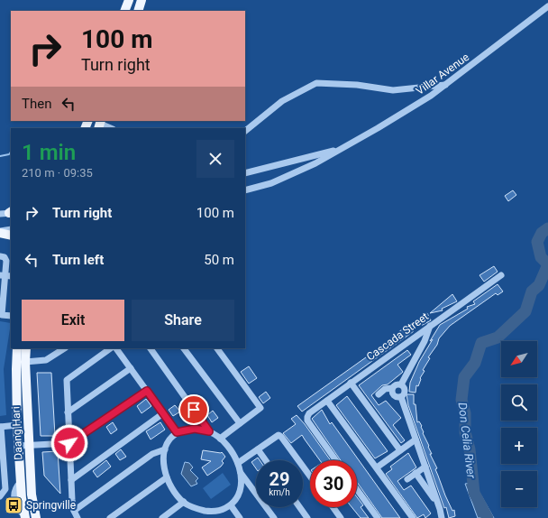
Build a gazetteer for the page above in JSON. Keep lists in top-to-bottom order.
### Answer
{
  "streets": {
    "main road": ["Daang Hari"],
    "street": ["Villar Avenue", "Cascada Street"]
  },
  "water": ["Don Celia River"],
  "places": {
    "bus stop": ["Springville"]
  },
  "north": "bottom left",
  "page": {
    "turn": ["100 m", "Turn right"],
    "then": "Then",
    "heading": ["1 min", "210 m · 09:35"],
    "list": [
      {
        "name": "Turn right",
        "value": "100 m"
      },
      {
        "name": "Turn left",
        "value": "50 m"
      }
    ],
    "buttons": ["Exit", "Share"],
    "map_buttons": ["+", "−"],
    "speed": "29 km/h",
    "limit": "30"
  }
}
